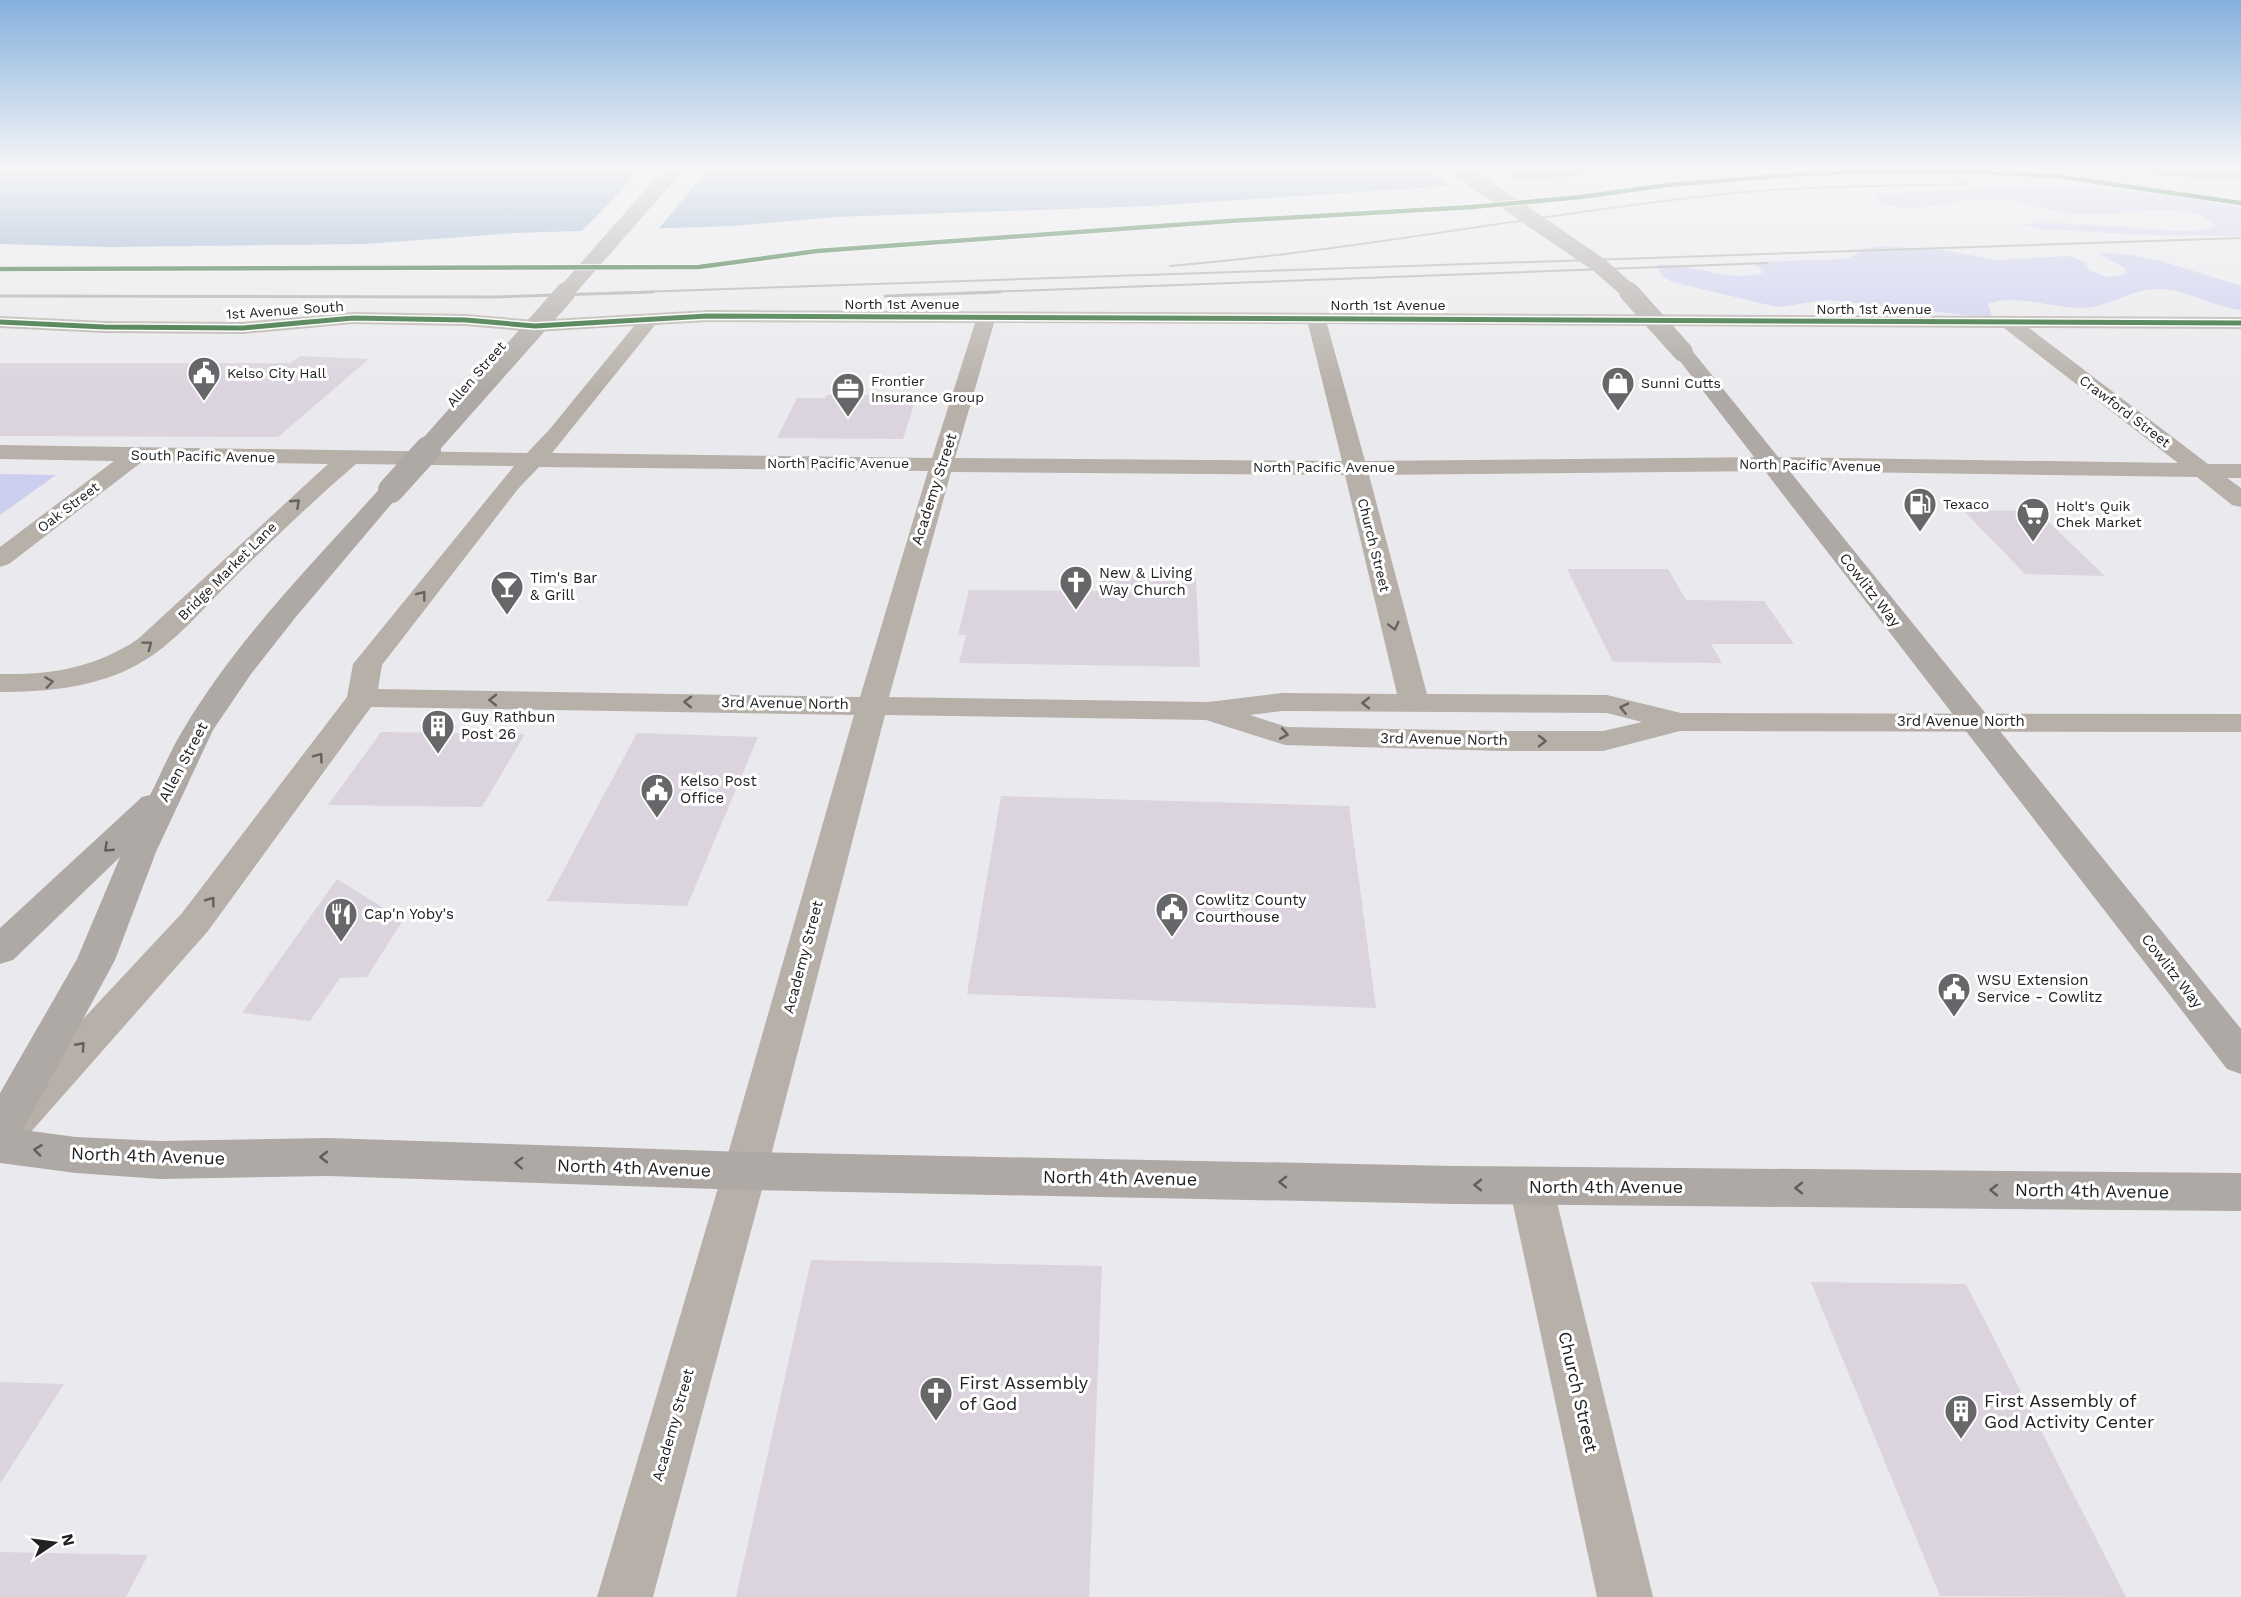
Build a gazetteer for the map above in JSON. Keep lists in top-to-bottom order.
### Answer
{
  "streets": {
    "main road": ["Allen Street", "Cowlitz Way", "North 4th Avenue"],
    "street": [
      "North 1st Avenue",
      "1st Avenue South",
      "Crawford Street",
      "South Pacific Avenue",
      "North Pacific Avenue",
      "Academy Street",
      "Oak Street",
      "Church Street",
      "Bridge Market Lane",
      "3rd Avenue North"
    ]
  },
  "crossings": [
    ["North 1st Avenue", "1st Avenue South"],
    ["North 1st Avenue", "Crawford Street"],
    ["North 1st Avenue", "Academy Street"],
    ["North 1st Avenue", "Church Street"],
    ["Crawford Street", "North Pacific Avenue"],
    ["South Pacific Avenue", "North Pacific Avenue"],
    ["South Pacific Avenue", "Oak Street"],
    ["South Pacific Avenue", "Bridge Market Lane"],
    ["North Pacific Avenue", "Academy Street"],
    ["North Pacific Avenue", "Church Street"],
    ["North Pacific Avenue", "Cowlitz Way"],
    ["Academy Street", "3rd Avenue North"],
    ["Academy Street", "North 4th Avenue"],
    ["Church Street", "3rd Avenue North"],
    ["Church Street", "North 4th Avenue"],
    ["Cowlitz Way", "3rd Avenue North"]
  ],
  "one_way": ["North 4th Avenue"],
  "places": {
    "public building": [
      "Kelso City Hall",
      "Kelso Post Office",
      "Cowlitz County Courthouse",
      "WSU Extension Service - Cowlitz"
    ],
    "shop": ["Sunni Cutts"],
    "office": ["Frontier Insurance Group"],
    "fuel station": ["Texaco"],
    "supermarket": ["Holt's Quik Chek Market"],
    "church": ["New & Living Way Church", "First Assembly of God"],
    "bar": ["Tim's Bar & Grill"],
    "building": ["Guy Rathbun Post 26", "First Assembly of God Activity Center"],
    "restaurant": ["Cap'n Yoby's"]
  },
  "north": "right"
}
